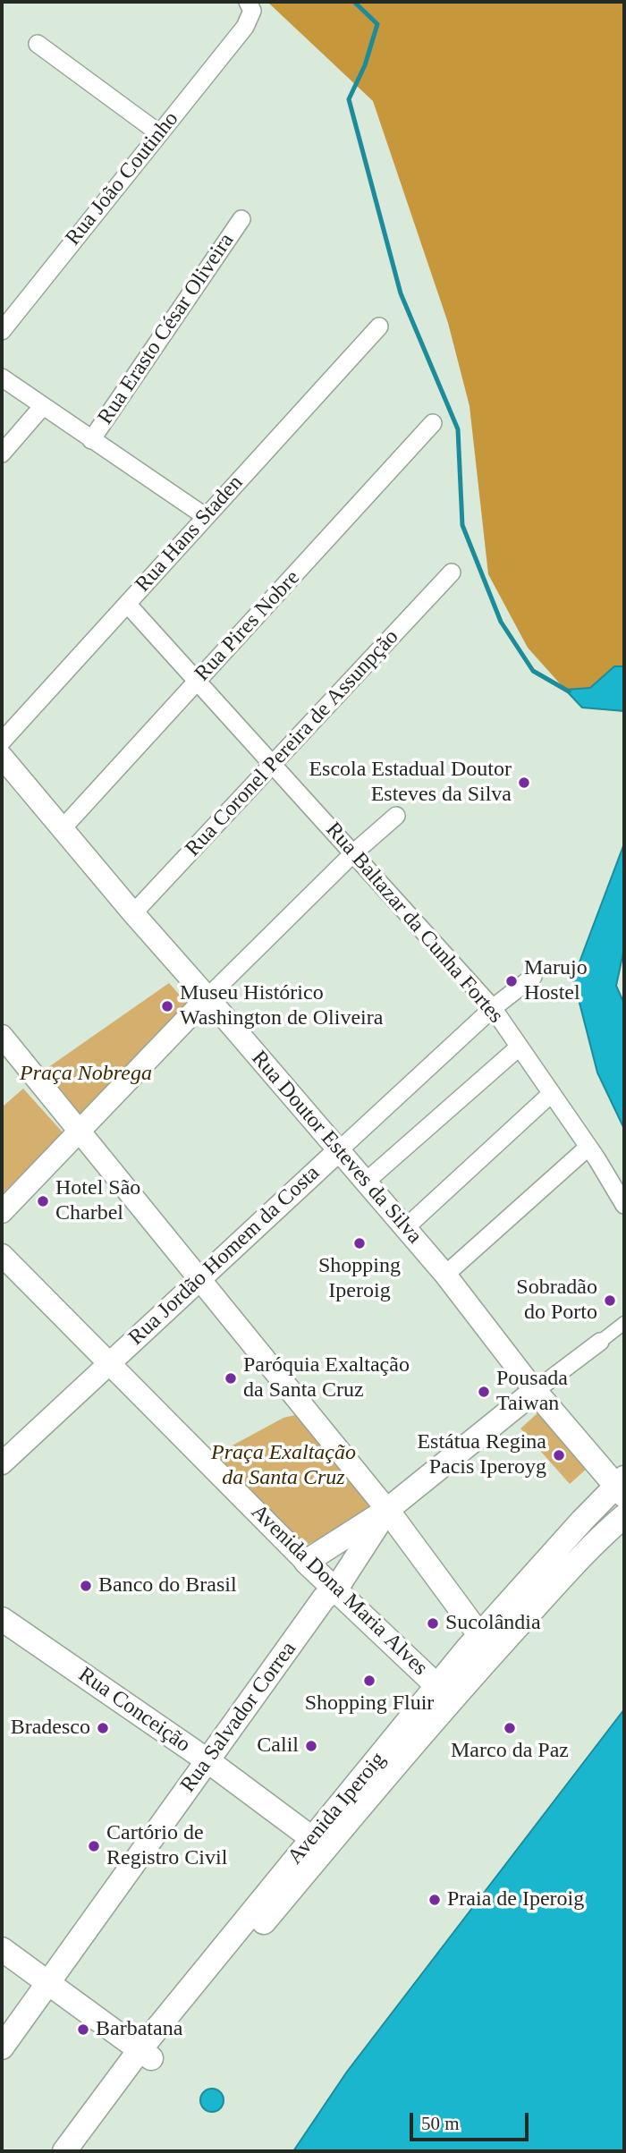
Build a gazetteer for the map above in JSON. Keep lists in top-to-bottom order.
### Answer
{
  "streets": {
    "main road": [
      "Rua Doutor Esteves da Silva",
      "Avenida Dona Maria Alves",
      "Rua Conceição",
      "Rua Salvador Correa",
      "Avenida Iperoig"
    ],
    "street": [
      "Rua João Coutinho",
      "Rua Erasto César Oliveira",
      "Rua Hans Staden",
      "Rua Pires Nobre",
      "Rua Coronel Pereira de Assunpção",
      "Rua Baltazar da Cunha Fortes",
      "Rua Jordão Homem da Costa"
    ]
  },
  "crossings": [
    ["Rua Hans Staden", "Rua Baltazar da Cunha Fortes"],
    ["Rua Pires Nobre", "Rua Baltazar da Cunha Fortes"],
    ["Rua Pires Nobre", "Rua Doutor Esteves da Silva"],
    ["Rua Coronel Pereira de Assunpção", "Rua Baltazar da Cunha Fortes"],
    ["Rua Coronel Pereira de Assunpção", "Rua Doutor Esteves da Silva"],
    ["Rua Baltazar da Cunha Fortes", "Rua Jordão Homem da Costa"],
    ["Rua Doutor Esteves da Silva", "Rua Jordão Homem da Costa"],
    ["Rua Doutor Esteves da Silva", "Rua Salvador Correa"],
    ["Rua Doutor Esteves da Silva", "Avenida Iperoig"],
    ["Rua Jordão Homem da Costa", "Avenida Dona Maria Alves"],
    ["Avenida Dona Maria Alves", "Rua Salvador Correa"],
    ["Avenida Dona Maria Alves", "Avenida Iperoig"],
    ["Rua Conceição", "Rua Salvador Correa"],
    ["Rua Conceição", "Avenida Iperoig"]
  ],
  "parks": ["Praça Nobrega", "Praça Exaltação da Santa Cruz"],
  "places": [
    "Escola Estadual Doutor Esteves da Silva",
    "Marujo Hostel",
    "Museu Histórico Washington de Oliveira",
    "Hotel São Charbel",
    "Shopping Iperoig",
    "Sobradão do Porto",
    "Paróquia Exaltação da Santa Cruz",
    "Pousada Taiwan",
    "Estátua Regina Pacis Iperoyg",
    "Banco do Brasil",
    "Sucolândia",
    "Shopping Fluir",
    "Bradesco",
    "Marco da Paz",
    "Calil",
    "Cartório de Registro Civil",
    "Praia de Iperoig",
    "Barbatana"
  ],
  "scale_bar": "50 m"
}
